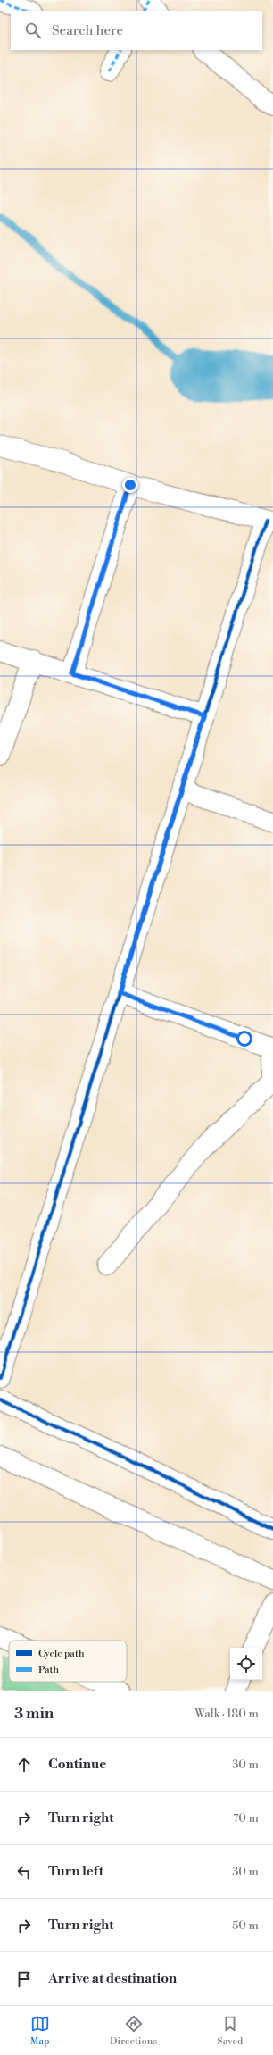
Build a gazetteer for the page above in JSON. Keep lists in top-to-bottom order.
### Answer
{
  "legend": ["Cycle path", "Path"],
  "page": {
    "search": "Search here",
    "heading": ["3 min", "Walk · 180 m"],
    "list": [
      ["Continue", "30 m"],
      ["Turn right", "70 m"],
      ["Turn left", "30 m"],
      ["Turn right", "50 m"],
      "Arrive at destination"
    ],
    "nav": ["Map", "Directions", "Saved"]
  }
}
